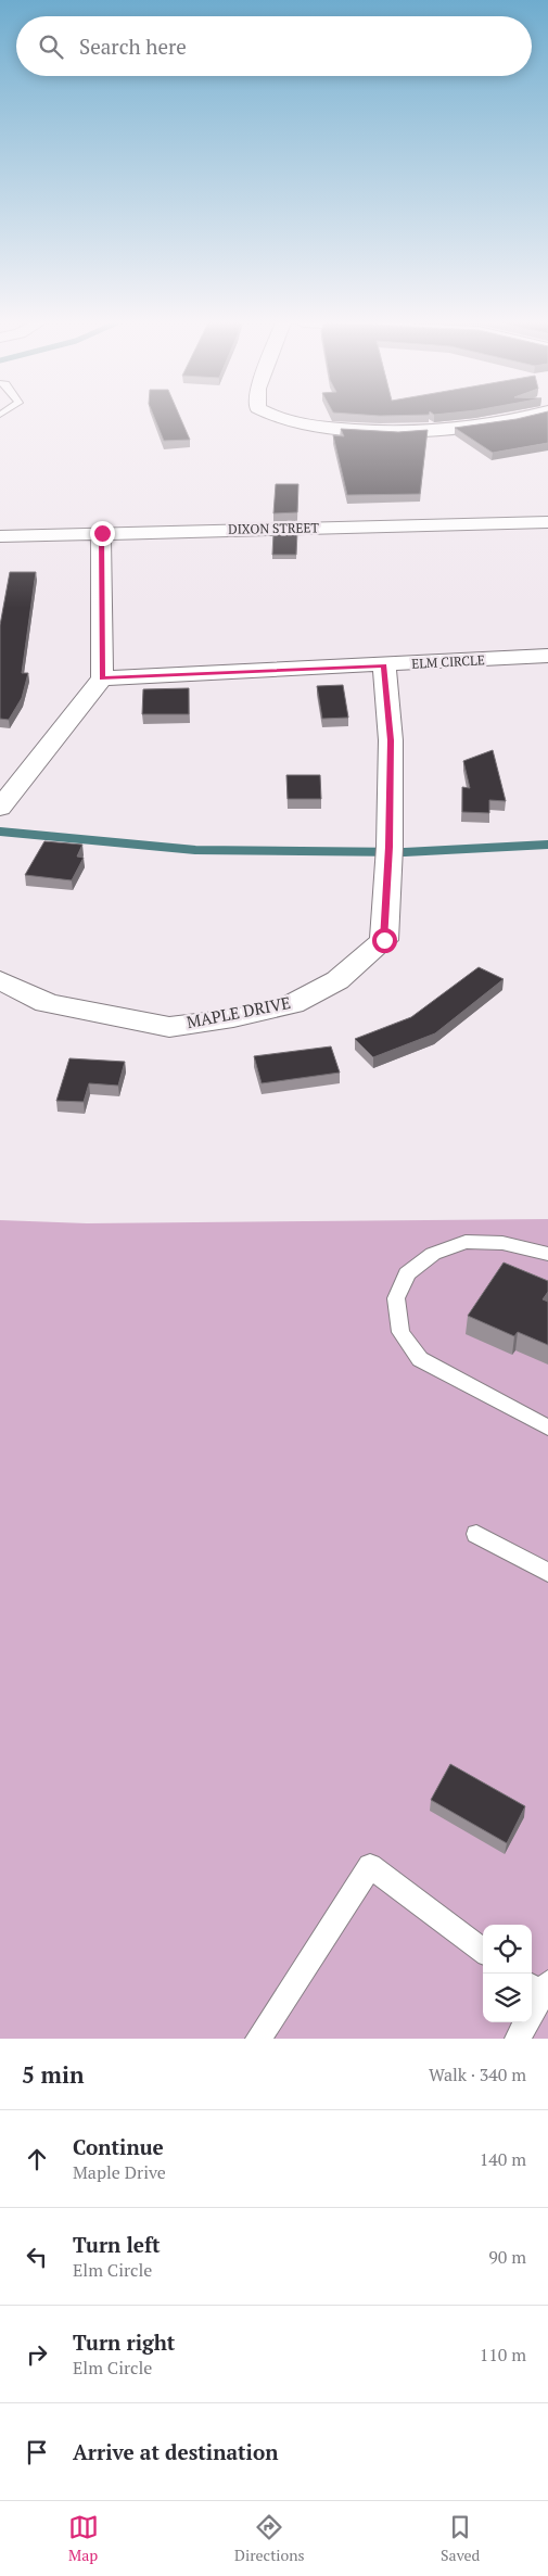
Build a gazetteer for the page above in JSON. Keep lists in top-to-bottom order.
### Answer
{
  "streets": {
    "street": ["DIXON STREET", "ELM CIRCLE", "MAPLE DRIVE"]
  },
  "crossings": [
    ["ELM CIRCLE", "MAPLE DRIVE"]
  ],
  "page": {
    "search": "Search here",
    "heading": ["5 min", "Walk · 340 m"],
    "list": [
      ["Continue", "Maple Drive", "140 m"],
      ["Turn left", "Elm Circle", "90 m"],
      ["Turn right", "Elm Circle", "110 m"],
      "Arrive at destination"
    ],
    "nav": ["Map", "Directions", "Saved"]
  }
}
